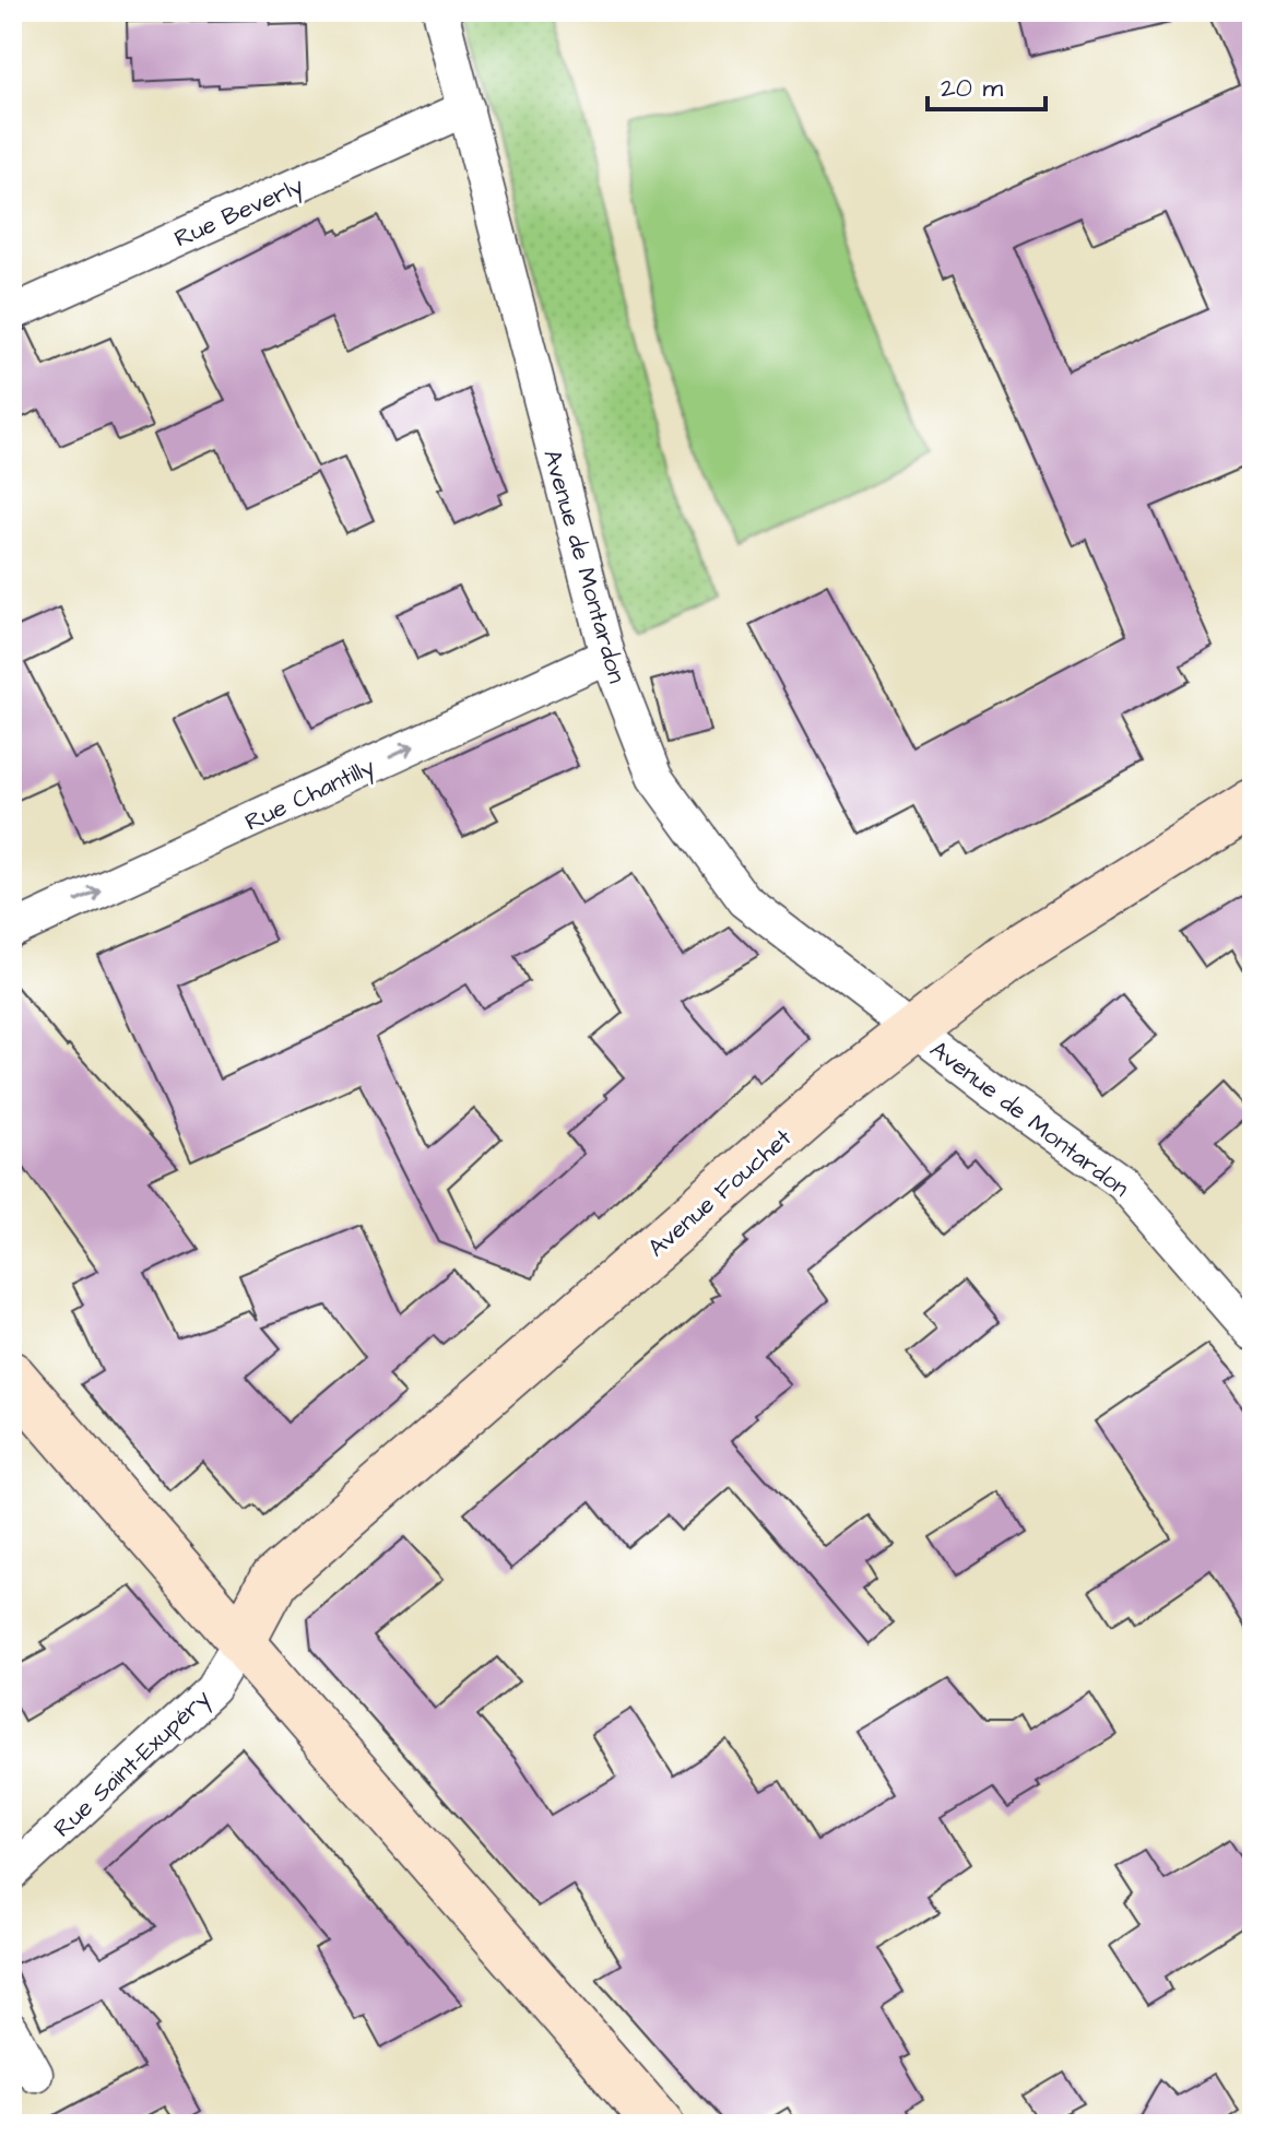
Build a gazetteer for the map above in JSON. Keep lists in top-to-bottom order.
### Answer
{
  "streets": {
    "street": [
      "Rue Beverly",
      "Avenue de Montardon",
      "Rue Chantilly",
      "Avenue Fouchet",
      "Rue Saint-Exupéry"
    ]
  },
  "crossings": [
    ["Rue Beverly", "Avenue de Montardon"],
    ["Avenue de Montardon", "Rue Chantilly"],
    ["Avenue de Montardon", "Avenue Fouchet"],
    ["Avenue Fouchet", "Rue Saint-Exupéry"]
  ],
  "one_way": ["Rue Chantilly"],
  "scale_bar": "20 m"
}
